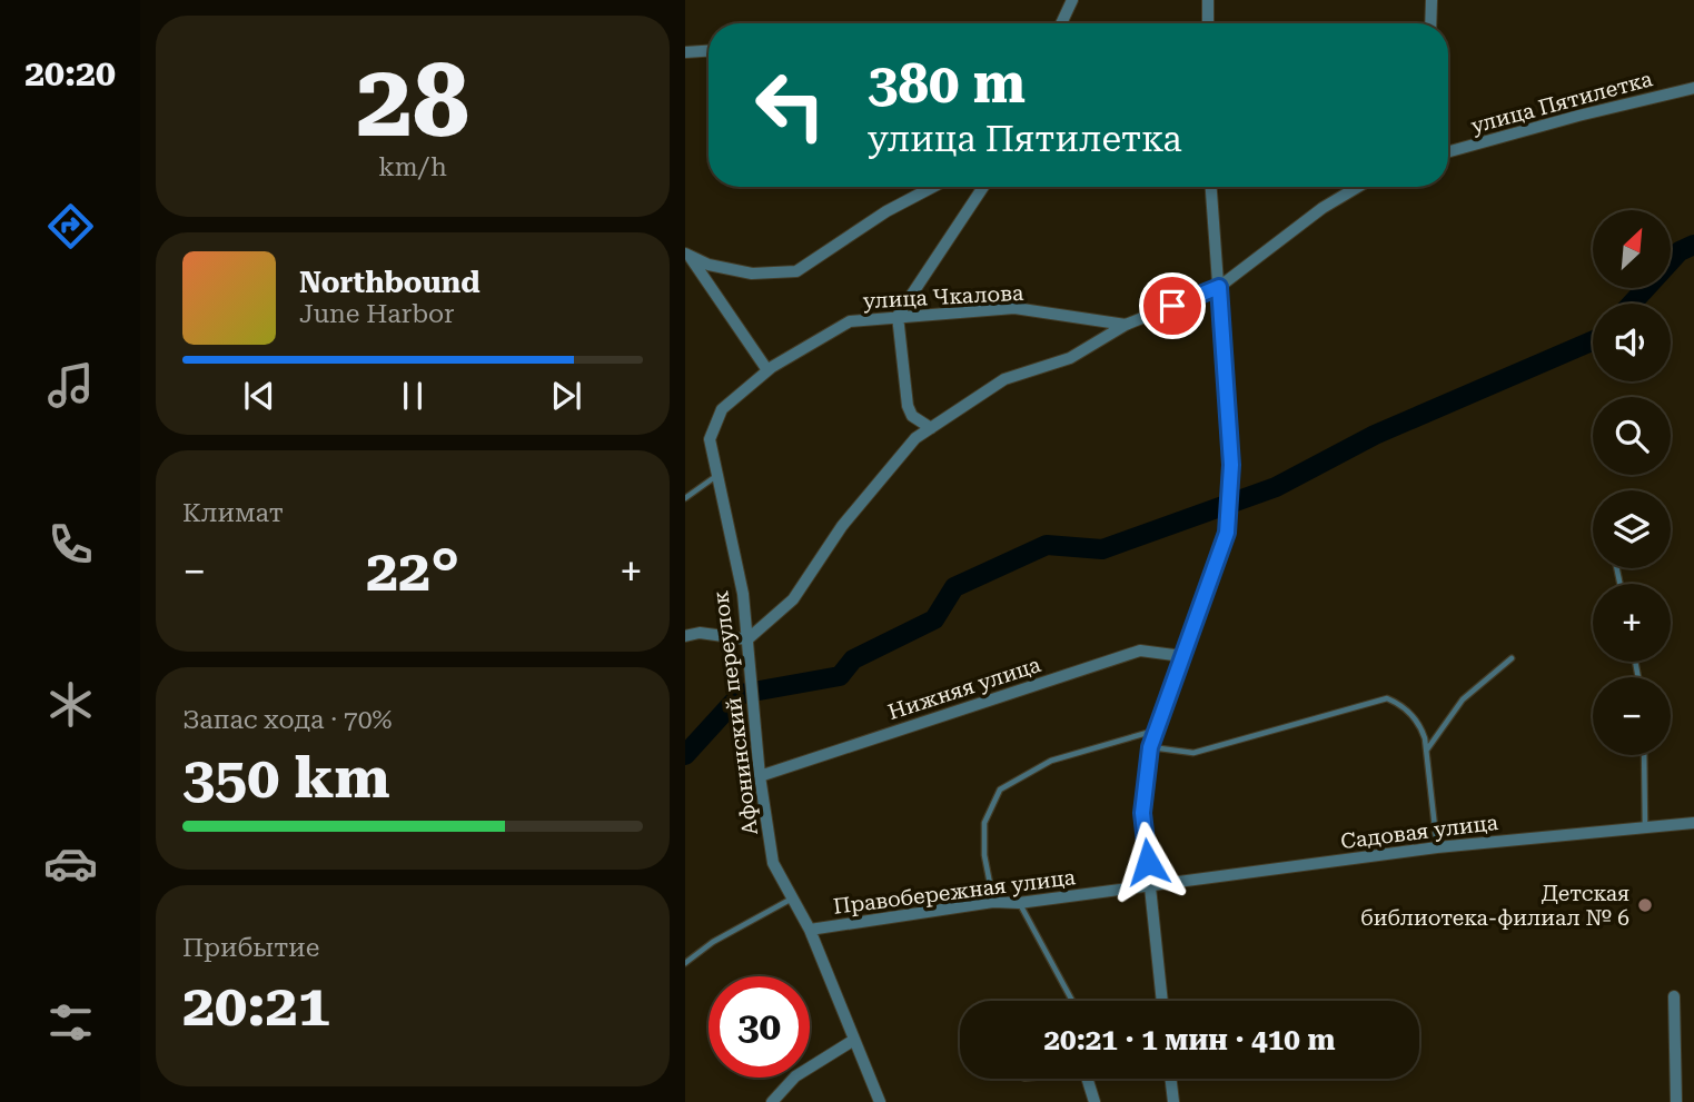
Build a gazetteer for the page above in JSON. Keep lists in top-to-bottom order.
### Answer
{
  "streets": {
    "street": [
      "улица Пятилетка",
      "улица Чкалова",
      "Нижняя улица",
      "Афонинский переулок",
      "Садовая улица",
      "Правобережная улица"
    ]
  },
  "crossings": [
    ["улица Чкалова", "Афонинский переулок"],
    ["Нижняя улица", "Афонинский переулок"],
    ["Афонинский переулок", "Правобережная улица"],
    ["Садовая улица", "Правобережная улица"]
  ],
  "places": ["Детская библиотека-филиал № 6"],
  "north": "top right",
  "page": {
    "tabs": "20:20",
    "tile": [
      ["28", "km/h"],
      "Климат",
      ["Запас хода · 70%", "350 km"],
      ["Прибытие", "20:21"]
    ],
    "turn": ["380 m", "улица Пятилетка"],
    "map_buttons": ["+", "−"],
    "song": ["Northbound", "June Harbor"],
    "heat": ["−", "22°", "+"],
    "limit": "30",
    "trip": "20:21 · 1 мин · 410 m"
  }
}
